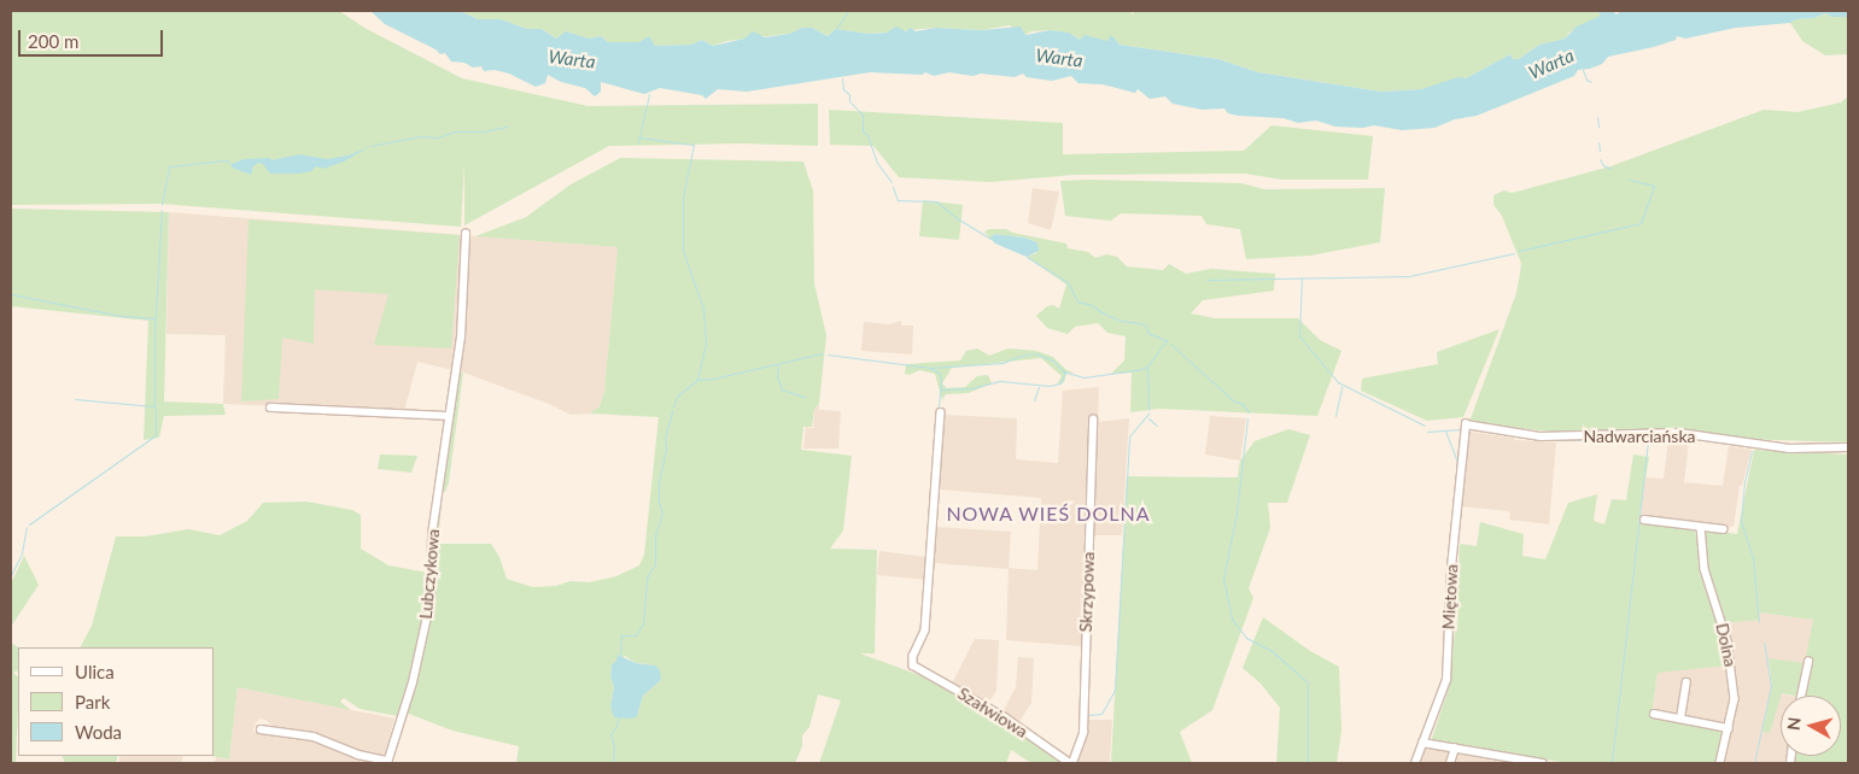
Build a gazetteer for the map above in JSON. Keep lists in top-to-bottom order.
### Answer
{
  "streets": {
    "street": [
      "Nadwarciańska",
      "Lubczykowa",
      "Skrzypowa",
      "Miętowa",
      "Dolna",
      "Szałwiowa"
    ]
  },
  "crossings": [
    ["Nadwarciańska", "Miętowa"],
    ["Skrzypowa", "Szałwiowa"]
  ],
  "districts": ["NOWA WIEŚ DOLNA"],
  "water": ["Warta"],
  "legend": ["Ulica", "Park", "Woda"],
  "scale_bar": "200 m",
  "north": "left"
}
